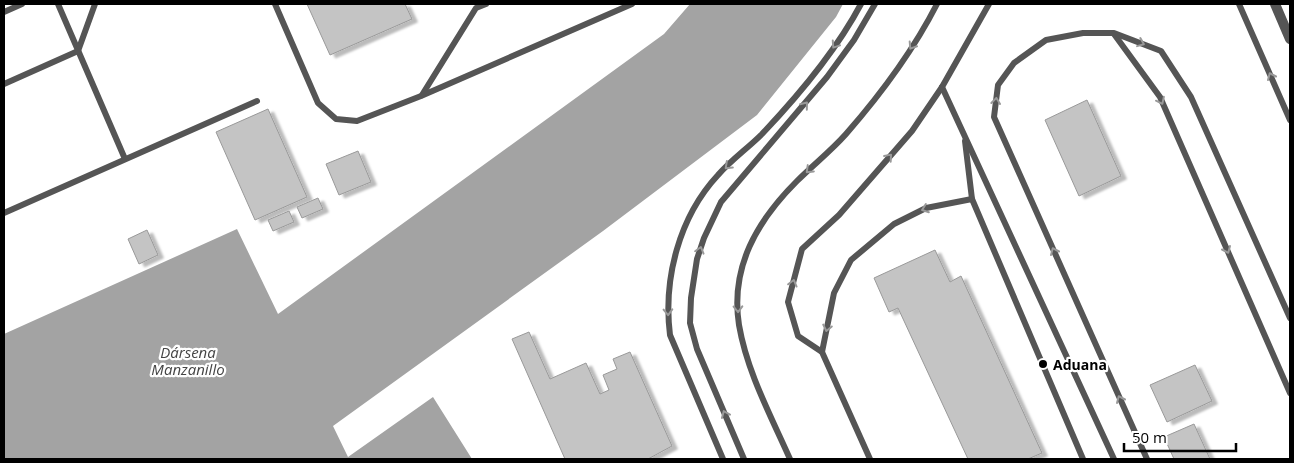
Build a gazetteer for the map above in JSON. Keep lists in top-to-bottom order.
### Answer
{
  "water": ["Dársena Manzanillo"],
  "places": ["Aduana"],
  "scale_bar": "50 m"
}
